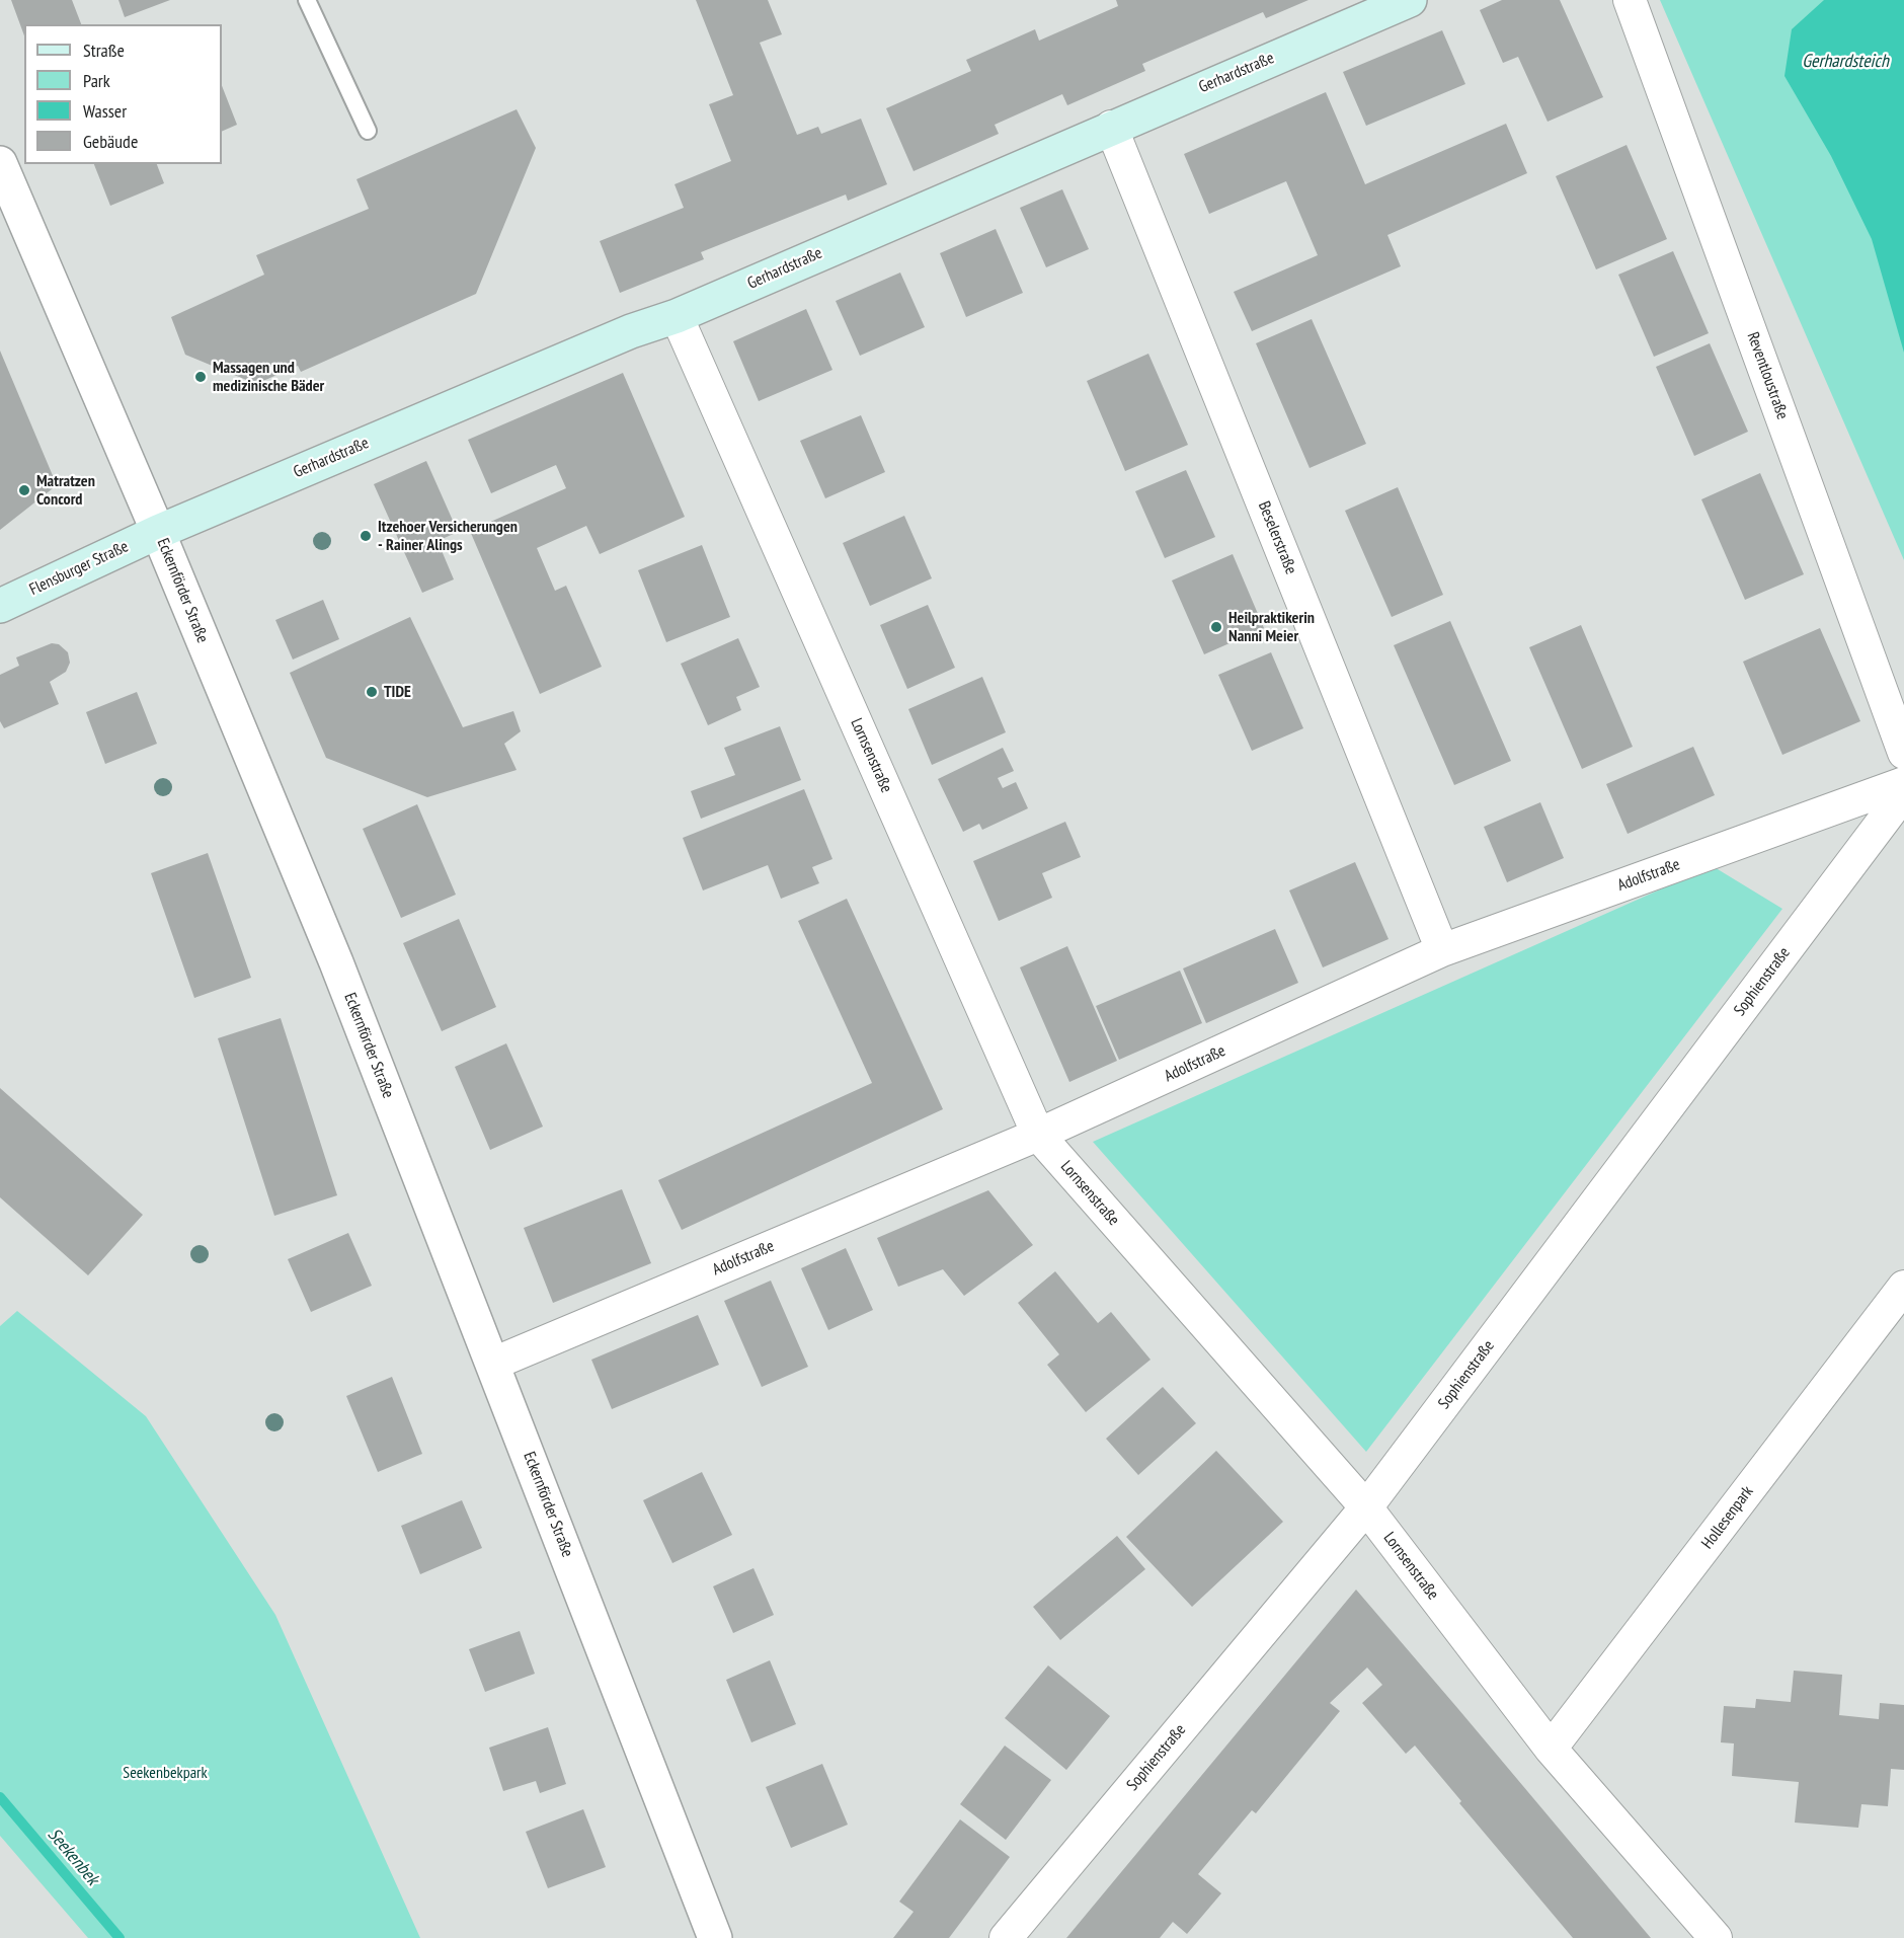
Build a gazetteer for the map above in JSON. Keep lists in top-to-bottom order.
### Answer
{
  "streets": {
    "main road": ["Gerhardstraße", "Flensburger Straße"],
    "street": [
      "Reventloustraße",
      "Beselerstraße",
      "Eckernförder Straße",
      "Lornsenstraße",
      "Adolfstraße",
      "Sophienstraße",
      "Hollesenpark"
    ]
  },
  "crossings": [
    ["Gerhardstraße", "Beselerstraße"],
    ["Gerhardstraße", "Flensburger Straße"],
    ["Gerhardstraße", "Eckernförder Straße"],
    ["Gerhardstraße", "Lornsenstraße"],
    ["Beselerstraße", "Adolfstraße"],
    ["Flensburger Straße", "Eckernförder Straße"],
    ["Eckernförder Straße", "Adolfstraße"],
    ["Lornsenstraße", "Adolfstraße"],
    ["Lornsenstraße", "Sophienstraße"],
    ["Lornsenstraße", "Hollesenpark"]
  ],
  "water": ["Gerhardsteich", "Seekenbek"],
  "parks": ["Seekenbekpark"],
  "places": [
    "Massagen und medizinische Bäder",
    "Matratzen Concord",
    "Itzehoer Versicherungen - Rainer Alings",
    "Heilpraktikerin Nanni Meier",
    "TIDE"
  ],
  "legend": [
    "Straße",
    "Park",
    "Wasser",
    "Gebäude"
  ]
}
